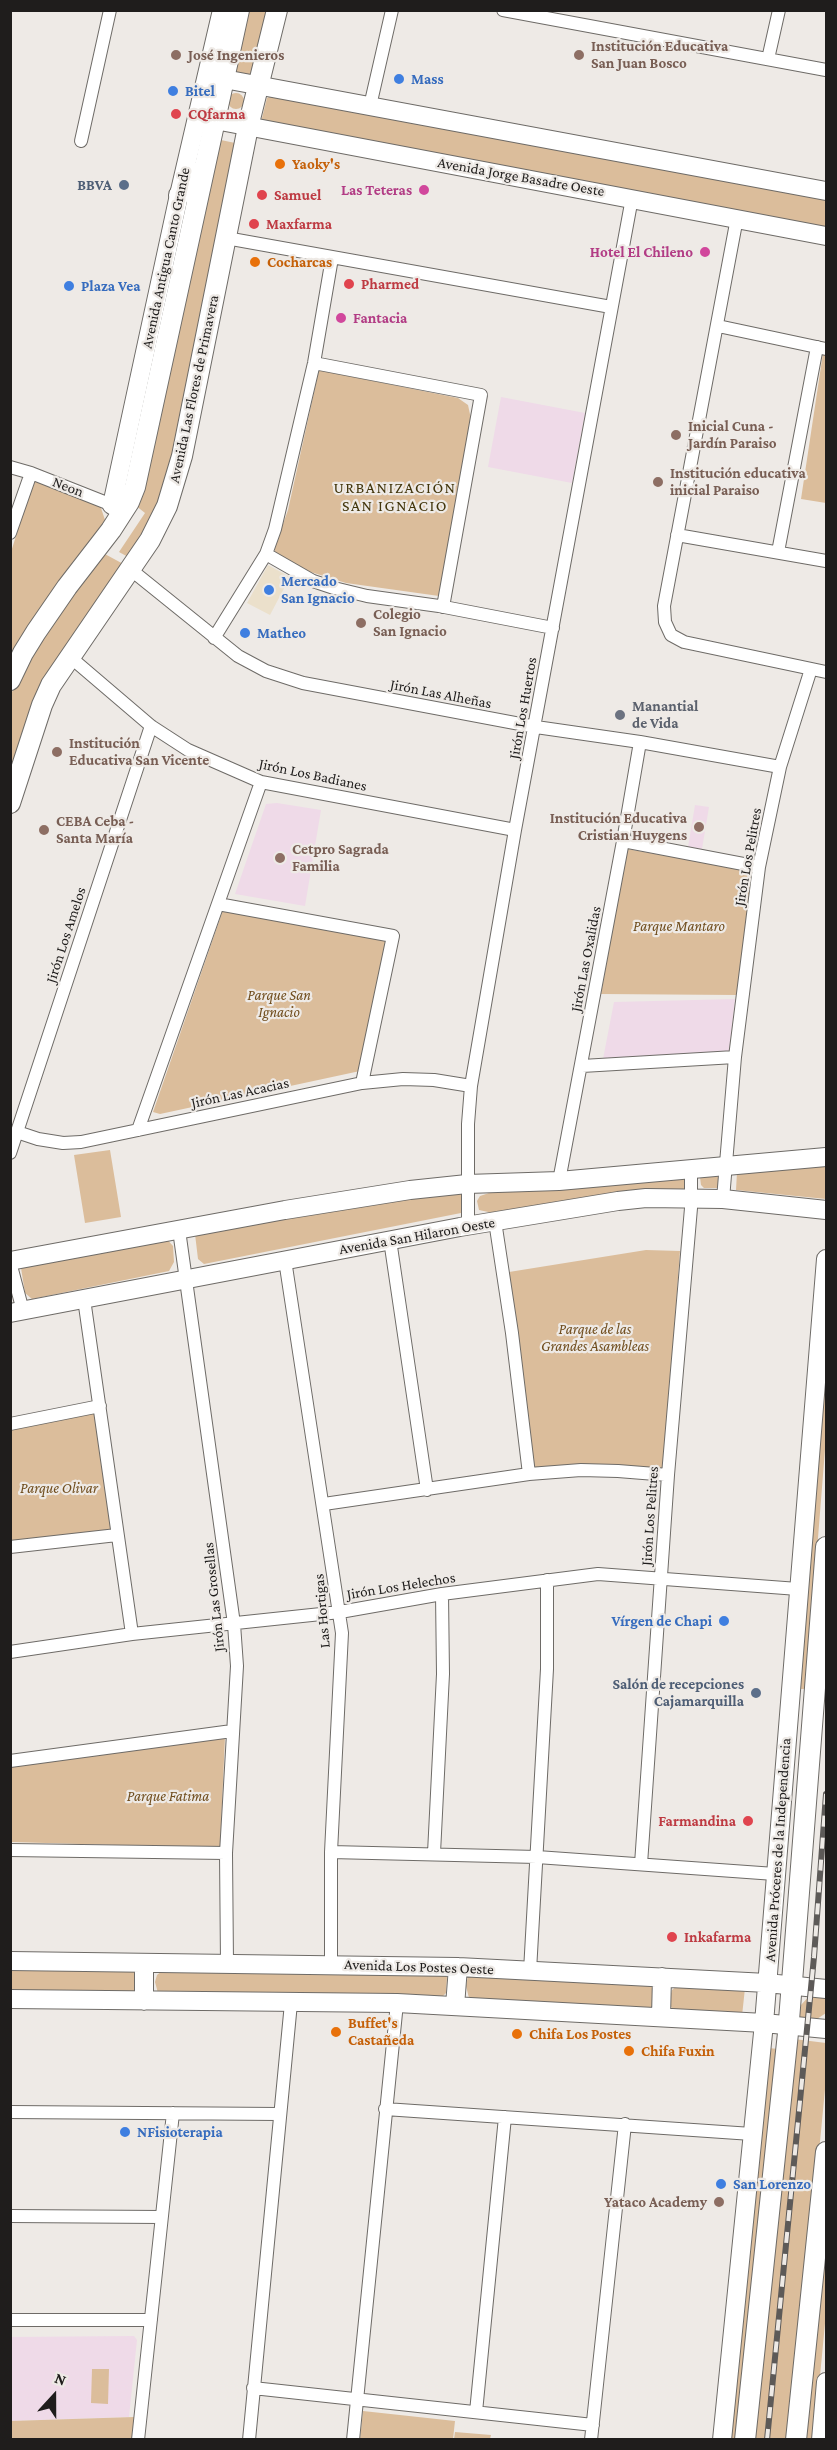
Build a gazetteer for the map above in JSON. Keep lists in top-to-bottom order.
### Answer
{
  "streets": {
    "main road": [
      "Avenida Jorge Basadre Oeste",
      "Avenida Antigua Canto Grande",
      "Avenida Las Flores de Primavera",
      "Avenida San Hilaron Oeste",
      "Avenida Próceres de la Independencia",
      "Avenida Los Postes Oeste"
    ],
    "street": [
      "Neon",
      "Jirón Las Alheñas",
      "Jirón Los Huertos",
      "Jirón Los Badianes",
      "Jirón Los Pelitres",
      "Jirón Los Amelos",
      "Jirón Las Oxalidas",
      "Jirón Las Acacias",
      "Jirón Los Helechos",
      "Jirón Las Grosellas",
      "Las Hortigas"
    ]
  },
  "crossings": [
    ["Avenida Jorge Basadre Oeste", "Avenida Las Flores de Primavera"],
    ["Avenida Jorge Basadre Oeste", "Jirón Los Huertos"],
    ["Avenida Antigua Canto Grande", "Neon"],
    ["Avenida Las Flores de Primavera", "Jirón Las Alheñas"],
    ["Avenida Las Flores de Primavera", "Jirón Los Badianes"],
    ["Jirón Las Alheñas", "Jirón Los Huertos"],
    ["Jirón Las Alheñas", "Jirón Los Pelitres"],
    ["Jirón Las Alheñas", "Jirón Las Oxalidas"],
    ["Jirón Los Huertos", "Jirón Los Badianes"],
    ["Jirón Los Huertos", "Jirón Las Acacias"],
    ["Jirón Los Huertos", "Avenida San Hilaron Oeste"],
    ["Jirón Los Badianes", "Jirón Los Amelos"],
    ["Jirón Los Pelitres", "Avenida San Hilaron Oeste"],
    ["Jirón Los Pelitres", "Jirón Los Helechos"],
    ["Jirón Los Amelos", "Jirón Las Acacias"],
    ["Avenida San Hilaron Oeste", "Jirón Las Grosellas"],
    ["Avenida San Hilaron Oeste", "Las Hortigas"],
    ["Jirón Los Helechos", "Jirón Las Grosellas"],
    ["Jirón Los Helechos", "Las Hortigas"],
    ["Jirón Los Helechos", "Avenida Próceres de la Independencia"],
    ["Jirón Las Grosellas", "Avenida Los Postes Oeste"],
    ["Las Hortigas", "Avenida Los Postes Oeste"],
    ["Avenida Próceres de la Independencia", "Avenida Los Postes Oeste"]
  ],
  "districts": ["URBANIZACIÓN SAN IGNACIO"],
  "parks": [
    "Parque Mantaro",
    "Parque San Ignacio",
    "Parque de las Grandes Asambleas",
    "Parque Olivar",
    "Parque Fatima"
  ],
  "places": [
    "José Ingenieros",
    "Institución Educativa San Juan Bosco",
    "Mass",
    "Bitel",
    "CQfarma",
    "Yaoky's",
    "BBVA",
    "Las Teteras",
    "Samuel",
    "Maxfarma",
    "Hotel El Chileno",
    "Cocharcas",
    "Pharmed",
    "Plaza Vea",
    "Fantacia",
    "Inicial Cuna - Jardín Paraiso",
    "Institución educativa inicial Paraiso",
    "Mercado San Ignacio",
    "Colegio San Ignacio",
    "Matheo",
    "Manantial de Vida",
    "Institución Educativa San Vicente",
    "Institución Educativa Cristian Huygens",
    "CEBA Ceba - Santa María",
    "Cetpro Sagrada Familia",
    "Vírgen de Chapi",
    "Salón de recepciones Cajamarquilla",
    "Farmandina",
    "Inkafarma",
    "Buffet's Castañeda",
    "Chifa Los Postes",
    "Chifa Fuxin",
    "NFisioterapia",
    "San Lorenzo",
    "Yataco Academy"
  ],
  "north": "top"
}
